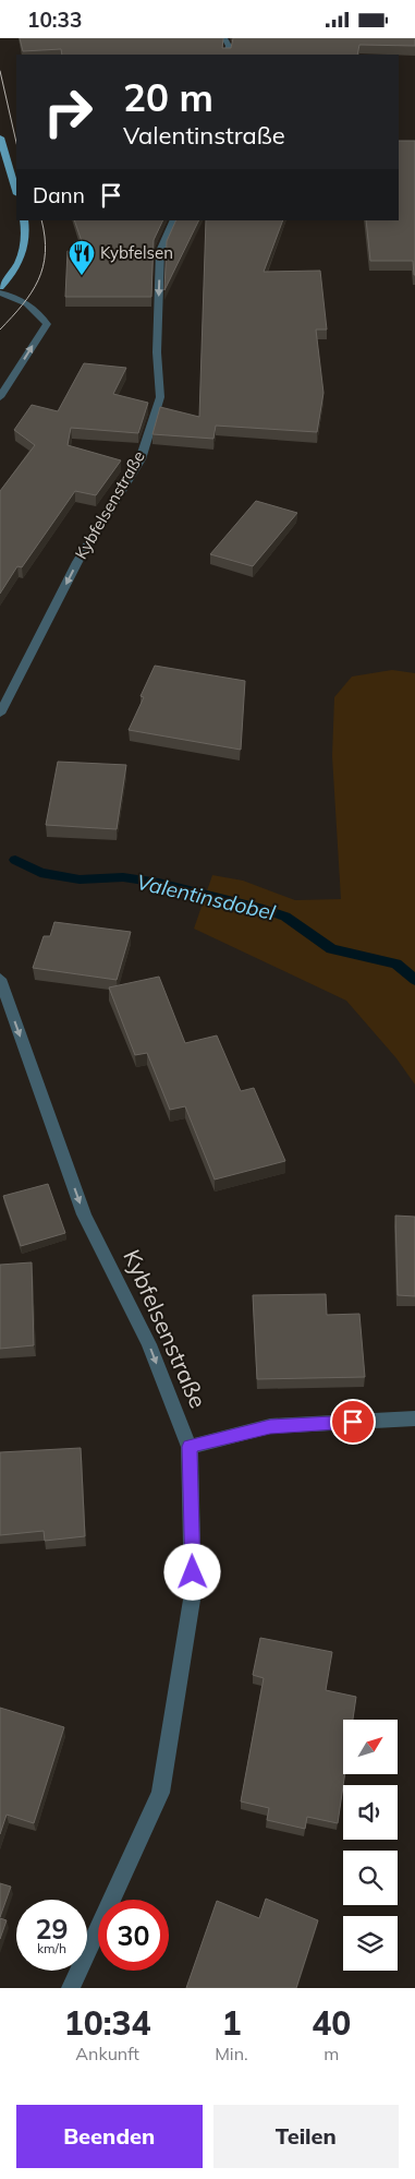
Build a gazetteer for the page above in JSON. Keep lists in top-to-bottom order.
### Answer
{
  "streets": {
    "street": ["Kybfelsenstraße"]
  },
  "one_way": ["Kybfelsenstraße"],
  "water": ["Valentinsdobel"],
  "places": {
    "restaurant": ["Kybfelsen"]
  },
  "north": "top right",
  "page": {
    "status": "10:33",
    "turn": ["20 m", "Valentinstraße"],
    "then": "Dann",
    "speed": "29 km/h",
    "limit": "30",
    "eta": [
      "10:34",
      "Ankunft",
      "1",
      "Min.",
      "40",
      "m"
    ],
    "buttons": ["Beenden", "Teilen"]
  }
}
